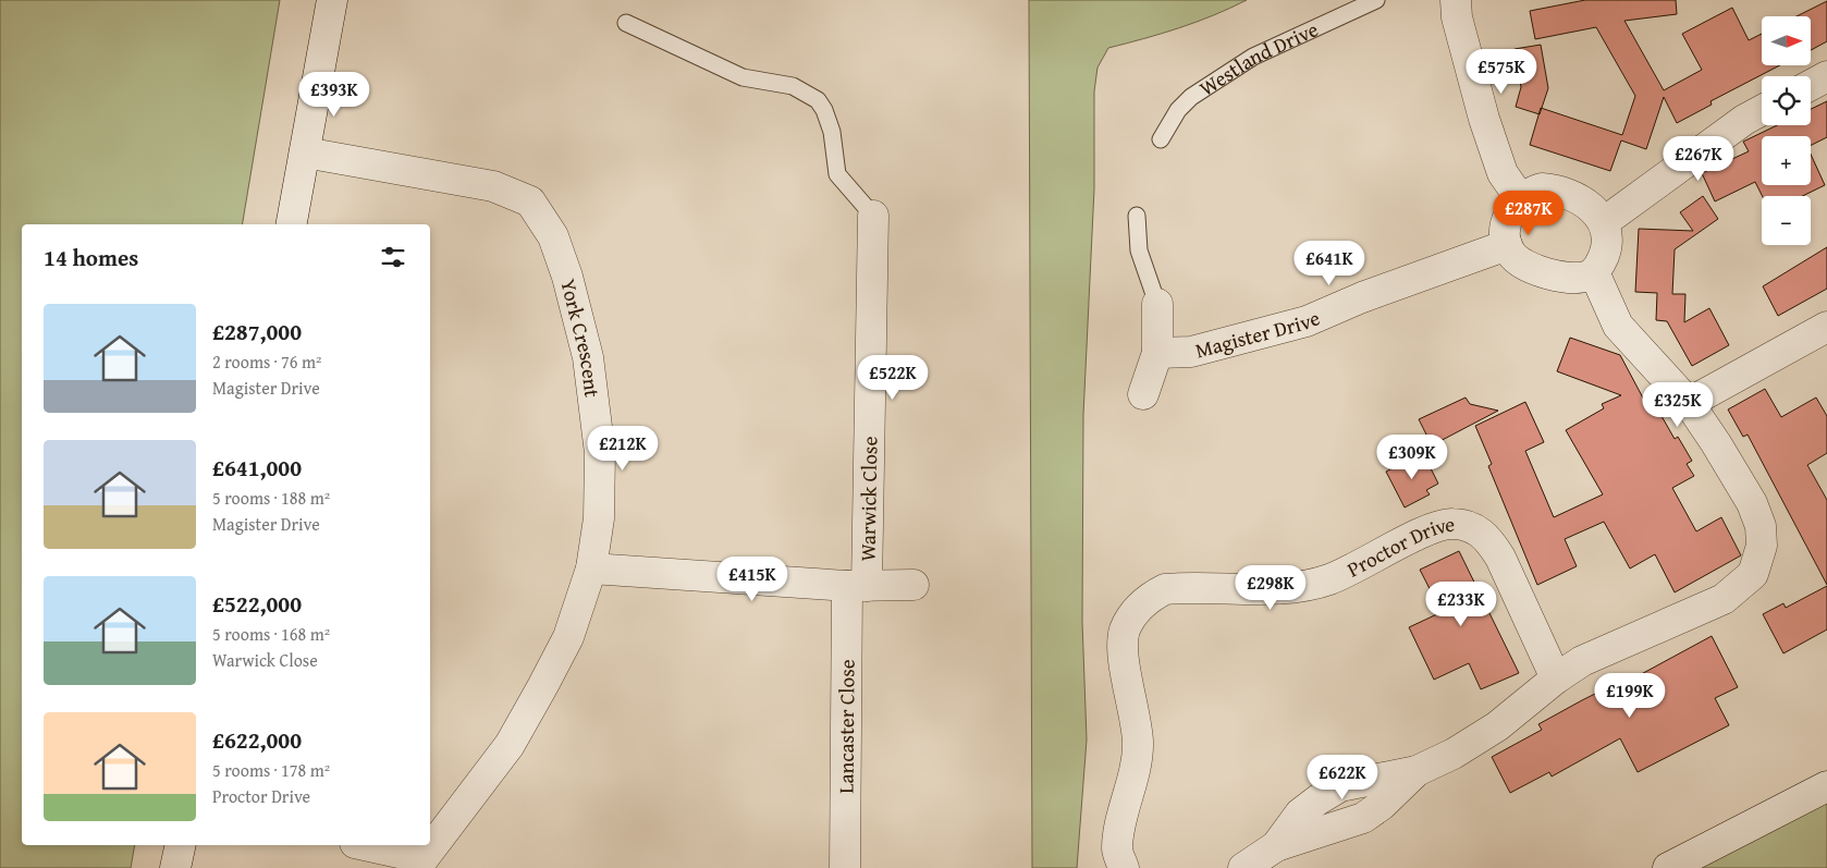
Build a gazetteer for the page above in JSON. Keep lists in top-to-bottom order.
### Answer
{
  "streets": {
    "street": [
      "Magister Drive",
      "York Crescent",
      "Warwick Close",
      "Proctor Drive",
      "Lancaster Close"
    ],
    "lane": ["Westland Drive"]
  },
  "crossings": [
    ["Warwick Close", "Lancaster Close"]
  ],
  "north": "right",
  "page": {
    "map_buttons": ["+", "−"],
    "price": [
      "£575K",
      "£393K",
      "£267K",
      "£287K",
      "£641K",
      "£522K",
      "£325K",
      "£212K",
      "£309K",
      "£415K",
      "£298K",
      "£233K",
      "£199K",
      "£622K"
    ],
    "heading": "14 homes",
    "list": [
      {
        "name": "£287,000",
        "note": "2 rooms · 76 m² · Magister Drive"
      },
      {
        "name": "£641,000",
        "note": "5 rooms · 188 m² · Magister Drive"
      },
      {
        "name": "£522,000",
        "note": "5 rooms · 168 m² · Warwick Close"
      },
      {
        "name": "£622,000",
        "note": "5 rooms · 178 m² · Proctor Drive"
      }
    ]
  }
}
